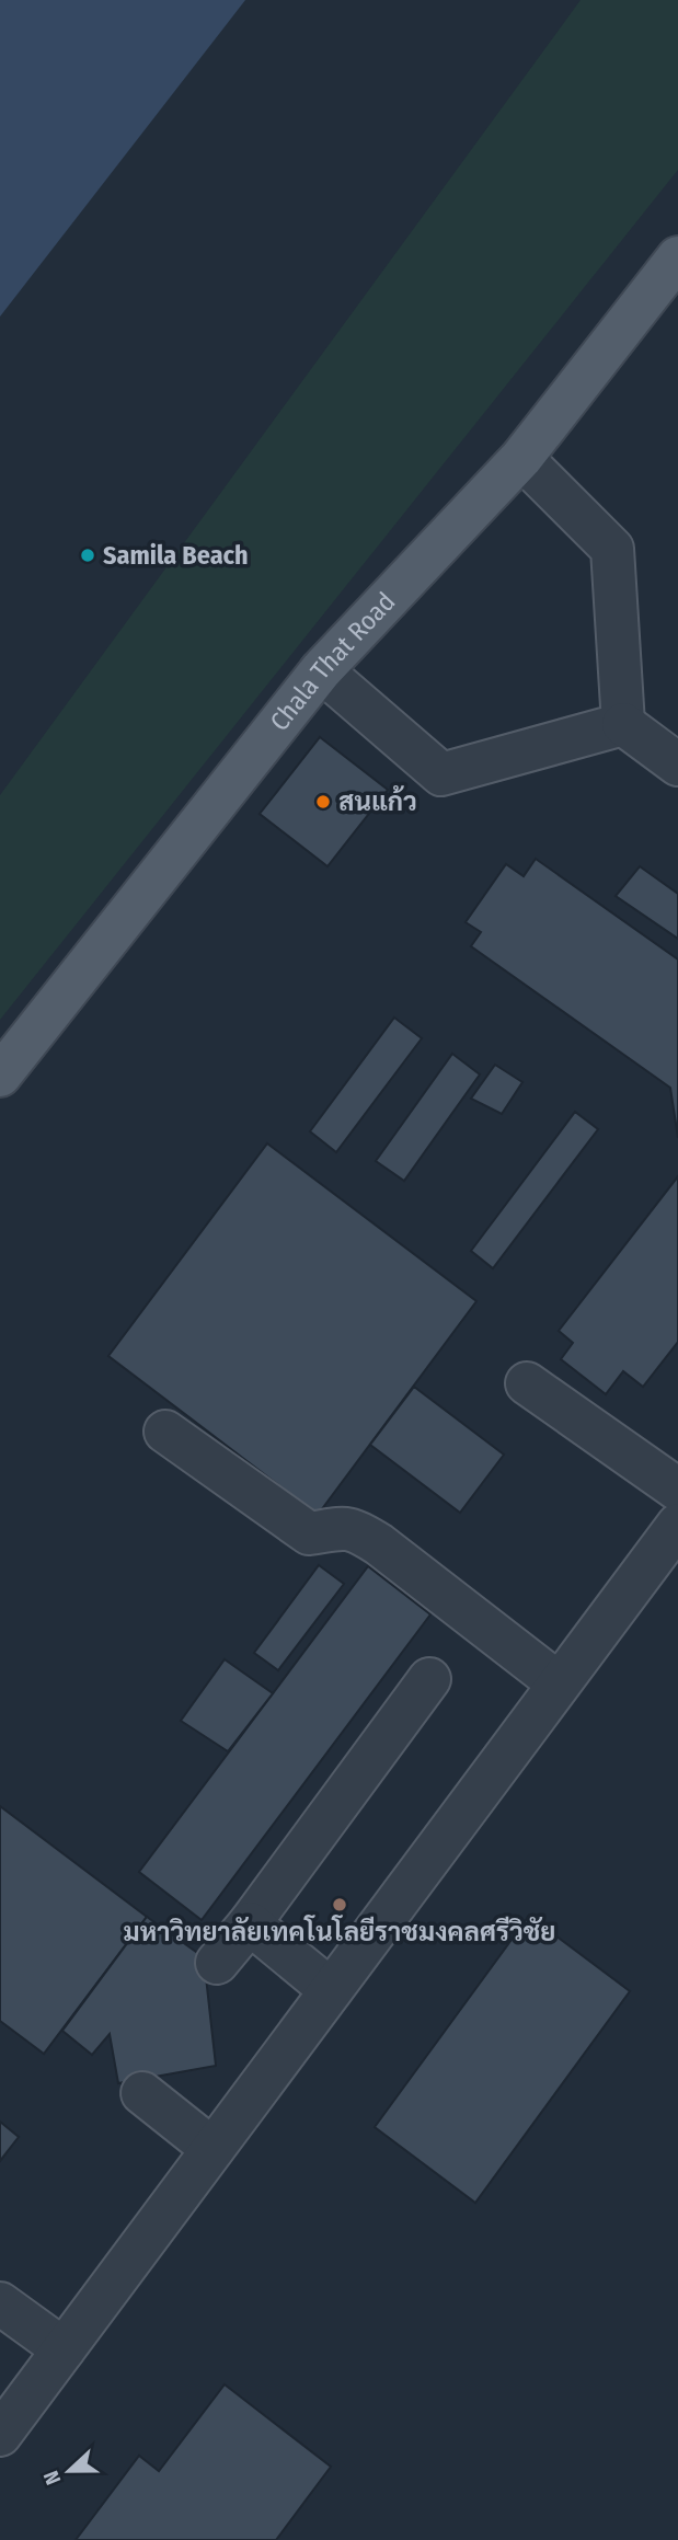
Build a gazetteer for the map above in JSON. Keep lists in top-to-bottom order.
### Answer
{
  "streets": {
    "main road": ["Chala That Road"]
  },
  "places": ["Samila Beach", "สนแก้ว", "มหาวิทยาลัยเทคโนโลยีราชมงคลศรีวิชัย"],
  "north": "left"
}
